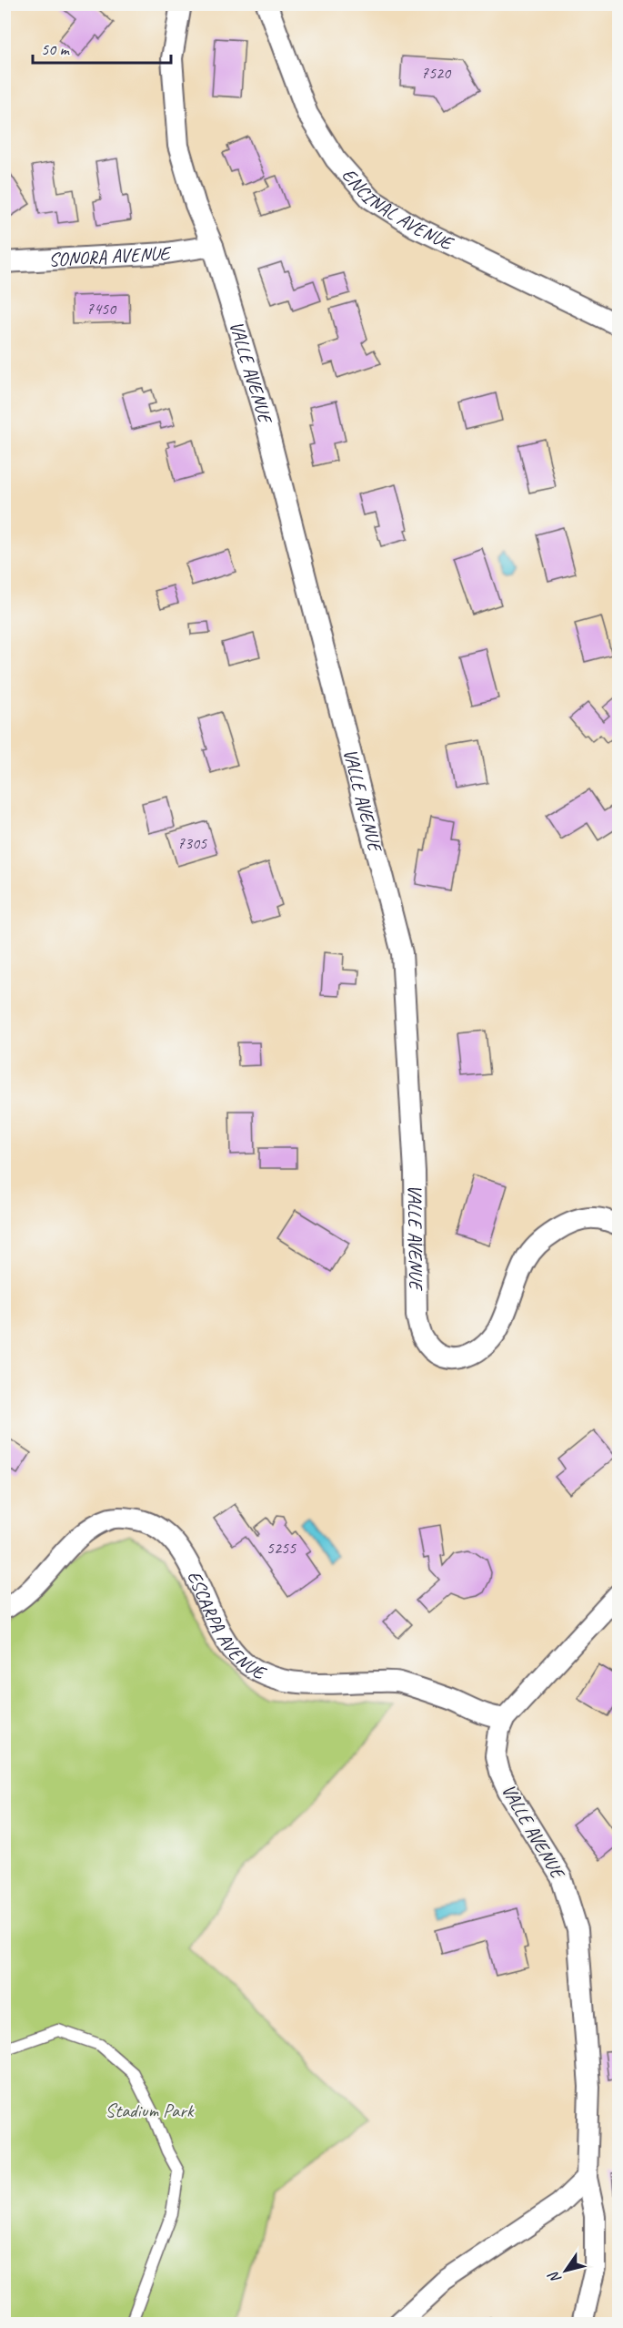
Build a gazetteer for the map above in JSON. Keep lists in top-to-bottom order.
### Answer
{
  "streets": {
    "street": [
      "ENCINAL AVENUE",
      "SONORA AVENUE",
      "VALLE AVENUE",
      "ESCARPA AVENUE"
    ]
  },
  "crossings": [
    ["SONORA AVENUE", "VALLE AVENUE"],
    ["VALLE AVENUE", "ESCARPA AVENUE"]
  ],
  "parks": ["Stadium Park"],
  "house_numbers": [
    "7520",
    "7450",
    "7305",
    "5255"
  ],
  "scale_bar": "50 m",
  "north": "bottom left"
}
